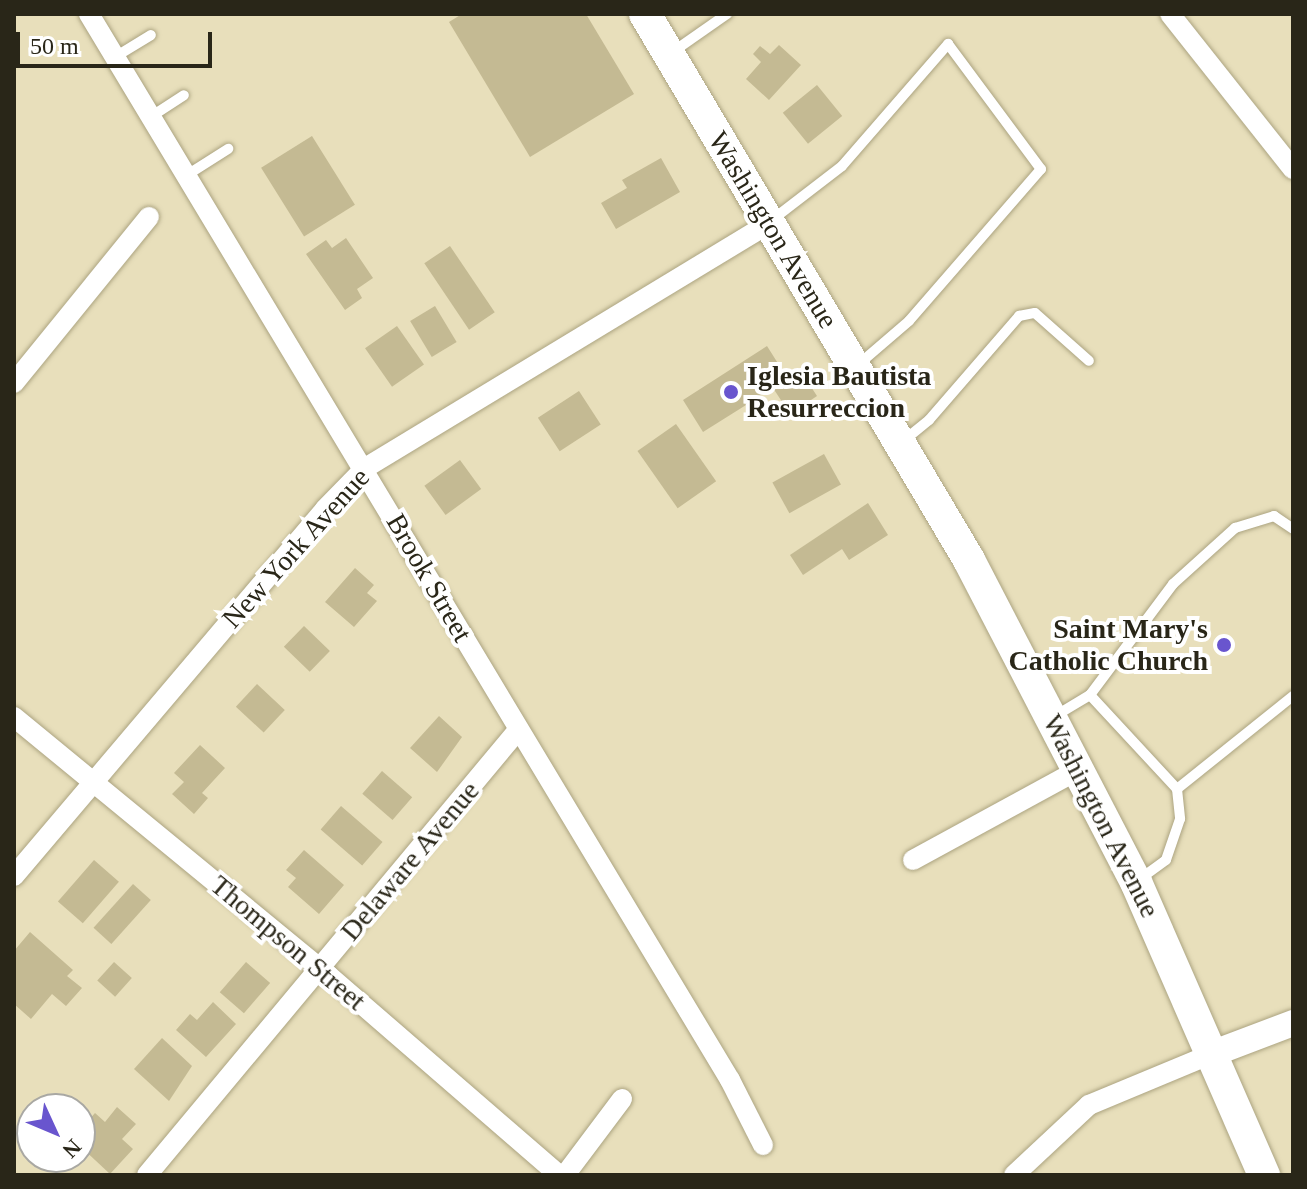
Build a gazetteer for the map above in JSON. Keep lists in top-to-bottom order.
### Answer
{
  "streets": {
    "main road": ["Washington Avenue"],
    "street": [
      "New York Avenue",
      "Brook Street",
      "Delaware Avenue",
      "Thompson Street"
    ]
  },
  "crossings": [
    ["Washington Avenue", "New York Avenue"],
    ["New York Avenue", "Brook Street"],
    ["New York Avenue", "Thompson Street"],
    ["Brook Street", "Delaware Avenue"],
    ["Delaware Avenue", "Thompson Street"]
  ],
  "places": ["Iglesia Bautista Resurreccion", "Saint Mary's Catholic Church"],
  "scale_bar": "50 m",
  "north": "bottom right"
}
